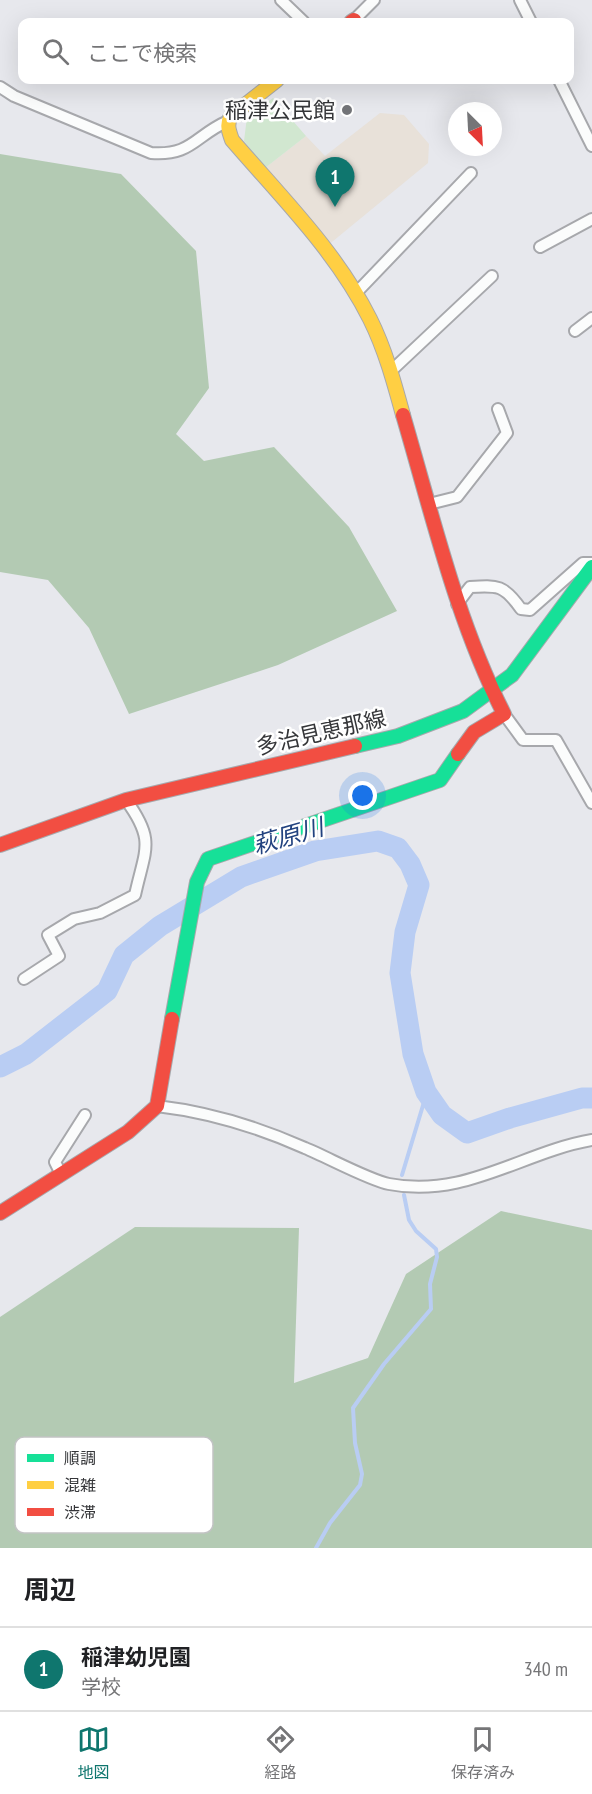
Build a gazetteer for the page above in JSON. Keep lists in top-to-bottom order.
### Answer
{
  "streets": {
    "street": ["多治見恵那線"]
  },
  "water": ["萩原川"],
  "places": ["稲津公民館"],
  "legend": ["順調", "混雑", "渋滞"],
  "north": "bottom right",
  "page": {
    "search": "ここで検索",
    "pins": "1",
    "heading": "周辺",
    "list": [
      {
        "mark": "1",
        "name": "稲津幼児園",
        "note": "学校",
        "value": "340 m"
      }
    ],
    "nav": ["地図", "経路", "保存済み"]
  }
}
